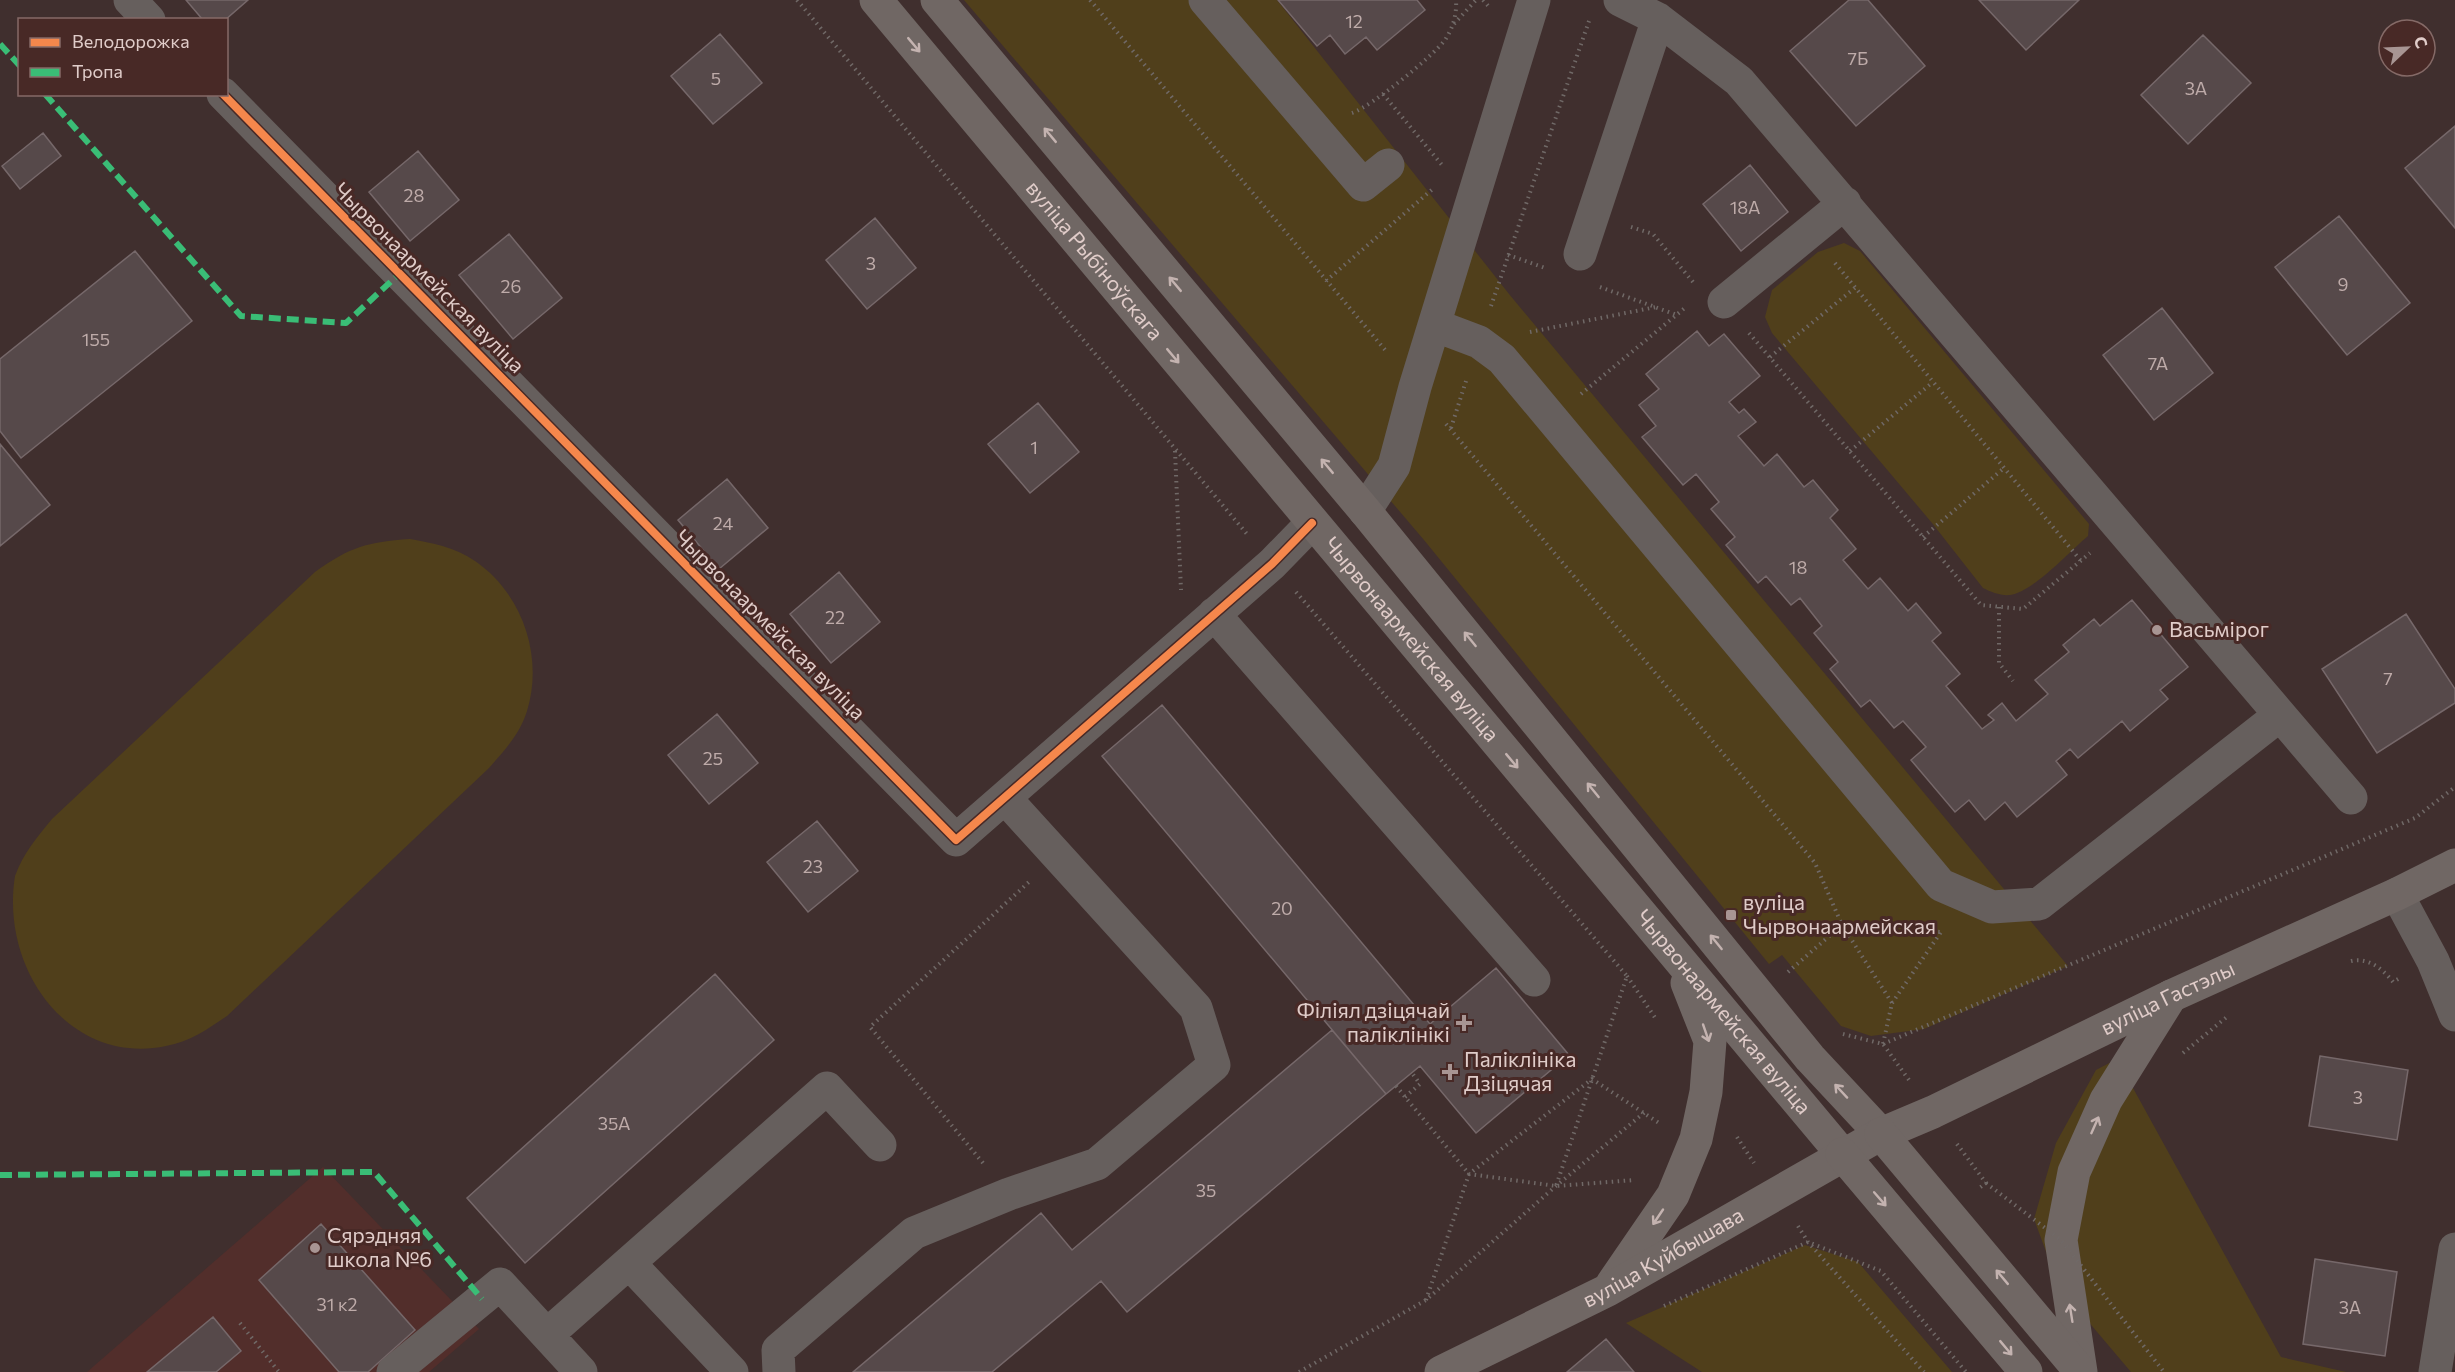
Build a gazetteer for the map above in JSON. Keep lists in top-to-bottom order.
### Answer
{
  "streets": {
    "main road": [
      "вуліца Рыбіноўскага",
      "Чырвонаармейская вуліца",
      "вуліца Гастэлы",
      "вуліца Куйбышава"
    ]
  },
  "crossings": [
    ["вуліца Рыбіноўскага", "Чырвонаармейская вуліца"],
    ["Чырвонаармейская вуліца", "вуліца Гастэлы"],
    ["Чырвонаармейская вуліца", "вуліца Куйбышава"],
    ["вуліца Гастэлы", "вуліца Куйбышава"]
  ],
  "places": {
    "other": ["Васьмірог", "Сярэдняя школа №6"],
    "transit": ["вуліца Чырвонаармейская"],
    "health": ["Філіял дзіцячай паліклінікі", "Паліклініка Дзіцячая"]
  },
  "house_numbers": [
    "12",
    "7Б",
    "5",
    "3А",
    "28",
    "18А",
    "3",
    "9",
    "26",
    "155",
    "7А",
    "1",
    "24",
    "18",
    "22",
    "7",
    "25",
    "23",
    "20",
    "3",
    "35А",
    "35",
    "31 к2",
    "3А"
  ],
  "legend": ["Велодорожка", "Тропа"],
  "north": "top right"
}
